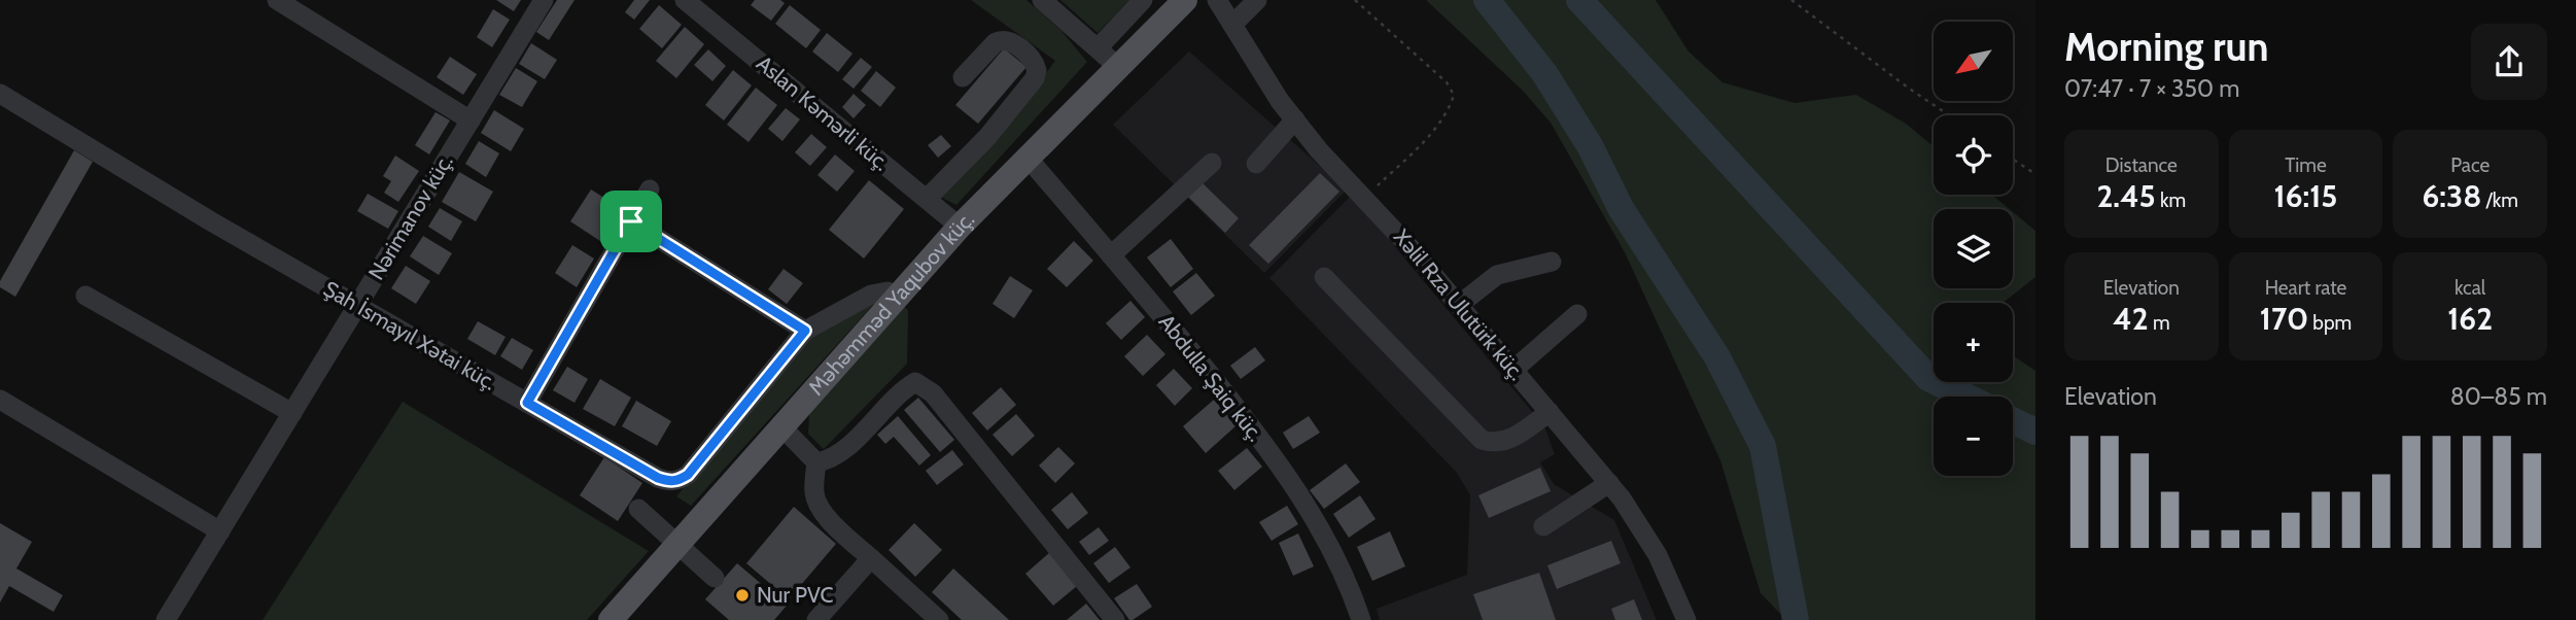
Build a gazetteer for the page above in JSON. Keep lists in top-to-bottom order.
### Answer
{
  "streets": {
    "main road": ["Məhəmməd Yaqubov küç."],
    "street": [
      "Aslan Kəmərli küç.",
      "Nərimanov küç.",
      "Xəlil Rza Ulutürk küç.",
      "Şah İsmayıl Xətai küç.",
      "Abdulla Şaiq küç."
    ]
  },
  "crossings": [
    ["Aslan Kəmərli küç.", "Məhəmməd Yaqubov küç."],
    ["Nərimanov küç.", "Şah İsmayıl Xətai küç."],
    ["Məhəmməd Yaqubov küç.", "Şah İsmayıl Xətai küç."],
    ["Məhəmməd Yaqubov küç.", "Abdulla Şaiq küç."]
  ],
  "places": ["Nur PVC"],
  "north": "bottom left",
  "page": {
    "heading": ["Morning run", "07:47 · 7 × 350 m"],
    "map_buttons": ["+", "−"],
    "stats": [
      ["Distance", "2.45 km"],
      ["Time", "16:15"],
      ["Pace", "6:38 /km"],
      ["Elevation", "42 m"],
      ["Heart rate", "170 bpm"],
      ["kcal", "162"]
    ],
    "chart": ["Elevation", "80–85 m"]
  }
}
